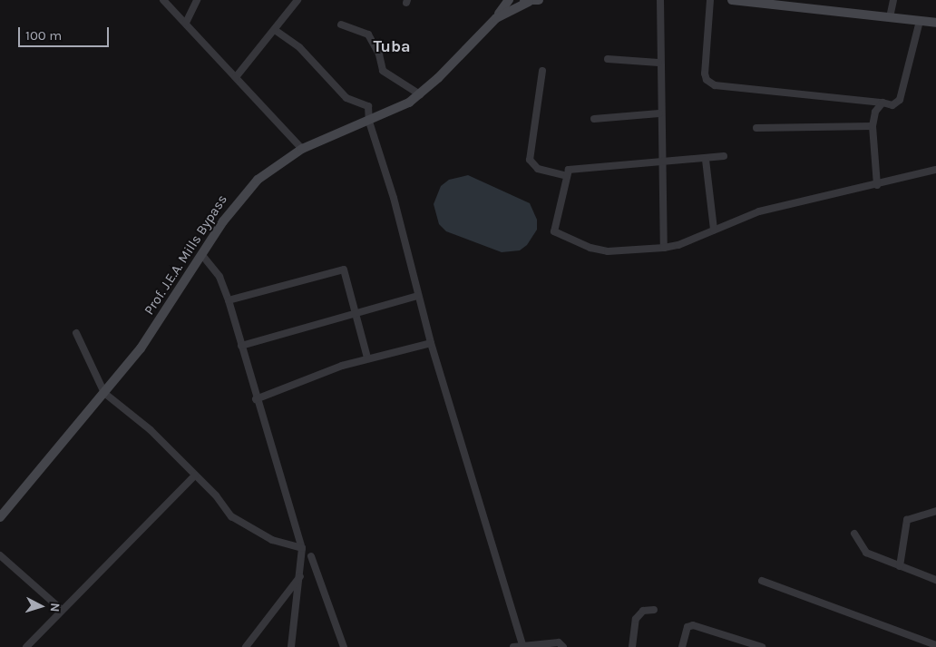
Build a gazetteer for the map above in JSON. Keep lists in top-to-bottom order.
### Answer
{
  "streets": {
    "street": ["Prof. J.E.A. Mills Bypass"]
  },
  "districts": ["Tuba"],
  "scale_bar": "100 m",
  "north": "right"
}
